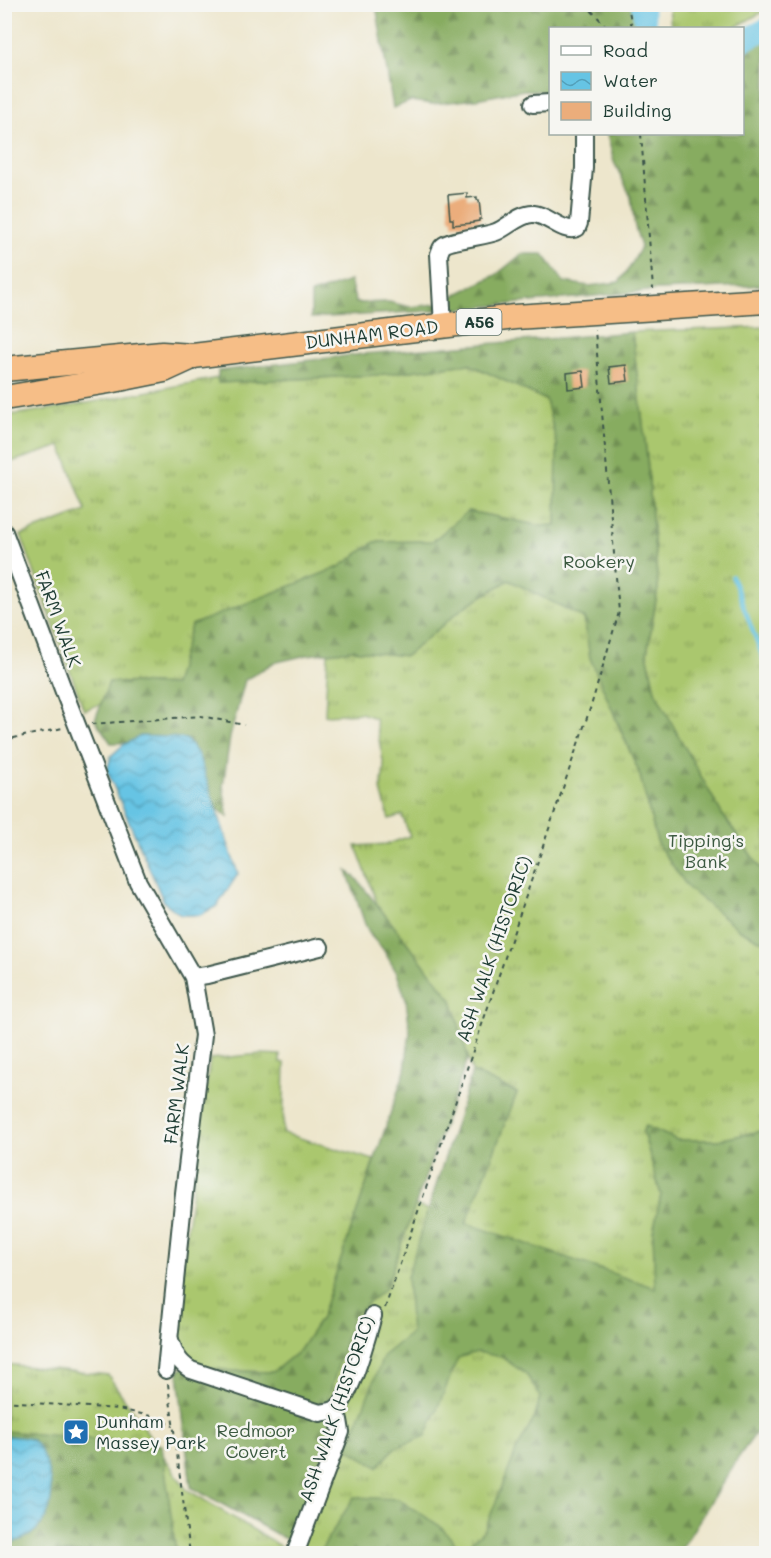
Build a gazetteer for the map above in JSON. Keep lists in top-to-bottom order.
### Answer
{
  "streets": {
    "highway": ["A56", "DUNHAM ROAD"],
    "lane": ["FARM WALK"],
    "path": ["ASH WALK (HISTORIC)"]
  },
  "parks": ["Rookery", "Tipping's Bank", "Redmoor Covert"],
  "places": {
    "place": ["Dunham Massey Park"]
  },
  "legend": ["Road", "Water", "Building"]
}
